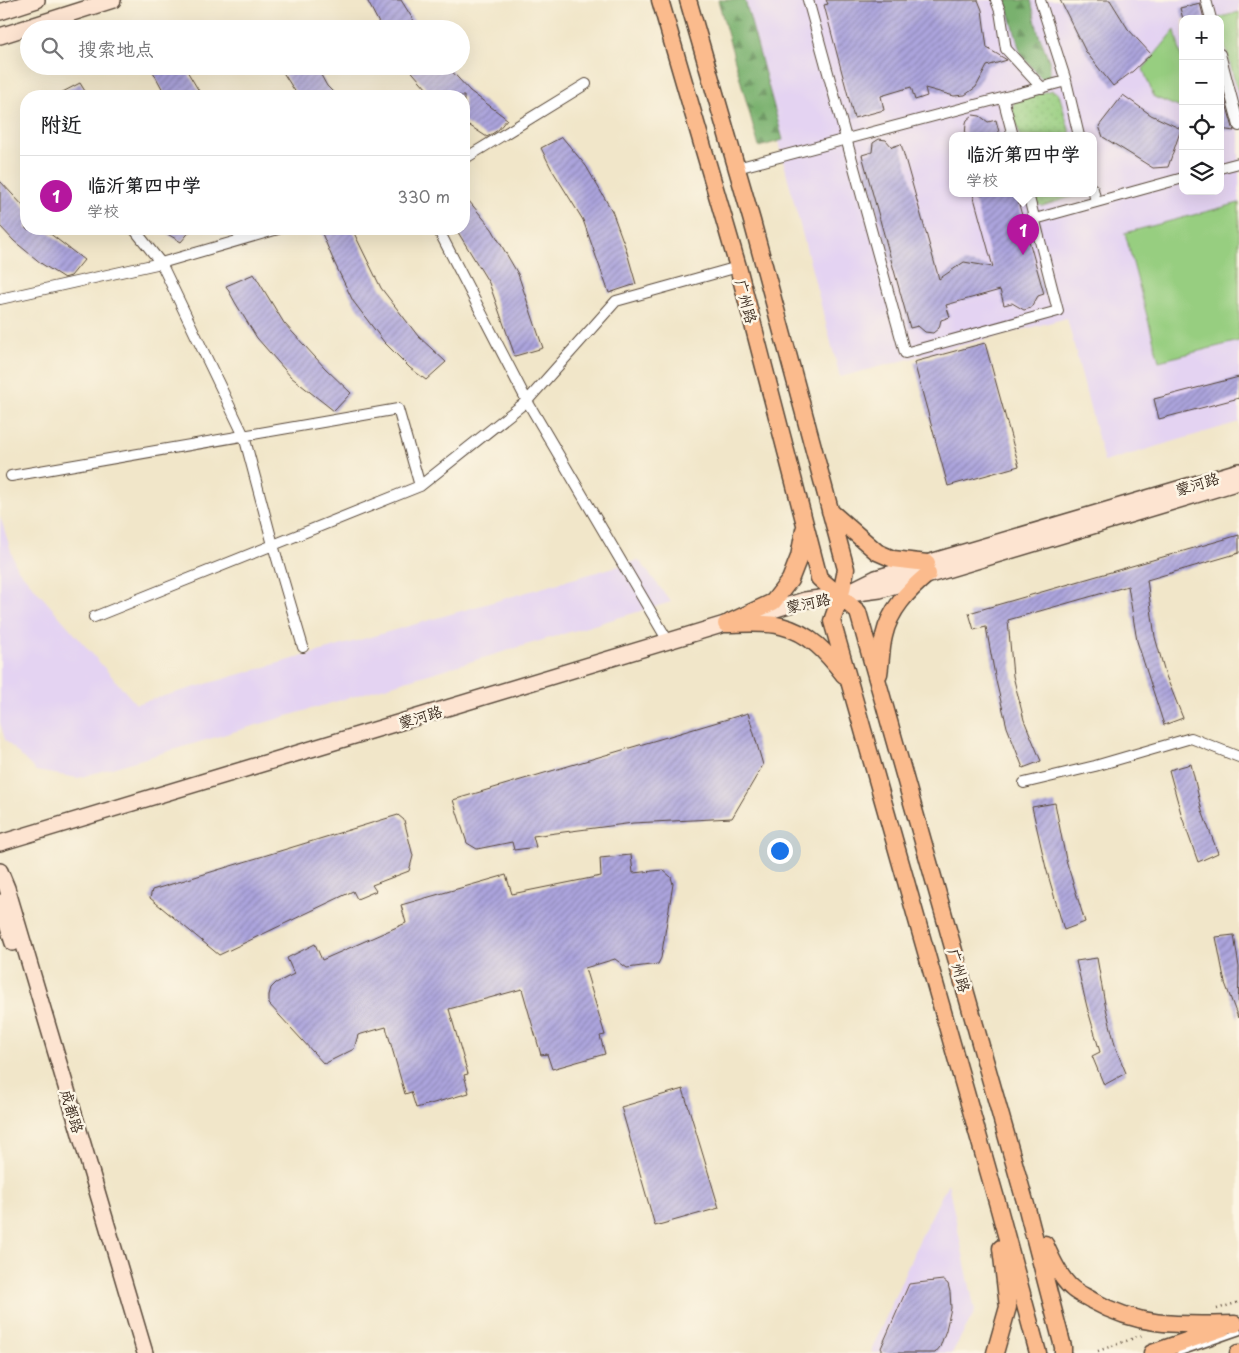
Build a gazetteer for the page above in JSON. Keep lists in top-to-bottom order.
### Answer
{
  "streets": {
    "main road": ["广州路"],
    "street": ["蒙河路", "成都路"]
  },
  "crossings": [
    ["广州路", "蒙河路"]
  ],
  "page": {
    "map_buttons": ["+", "−"],
    "search": "搜索地点",
    "heading": "附近",
    "popup": ["临沂第四中学", "学校"],
    "list": [
      {
        "mark": "1",
        "name": "临沂第四中学",
        "note": "学校",
        "value": "330 m"
      }
    ],
    "pins": "1"
  }
}
